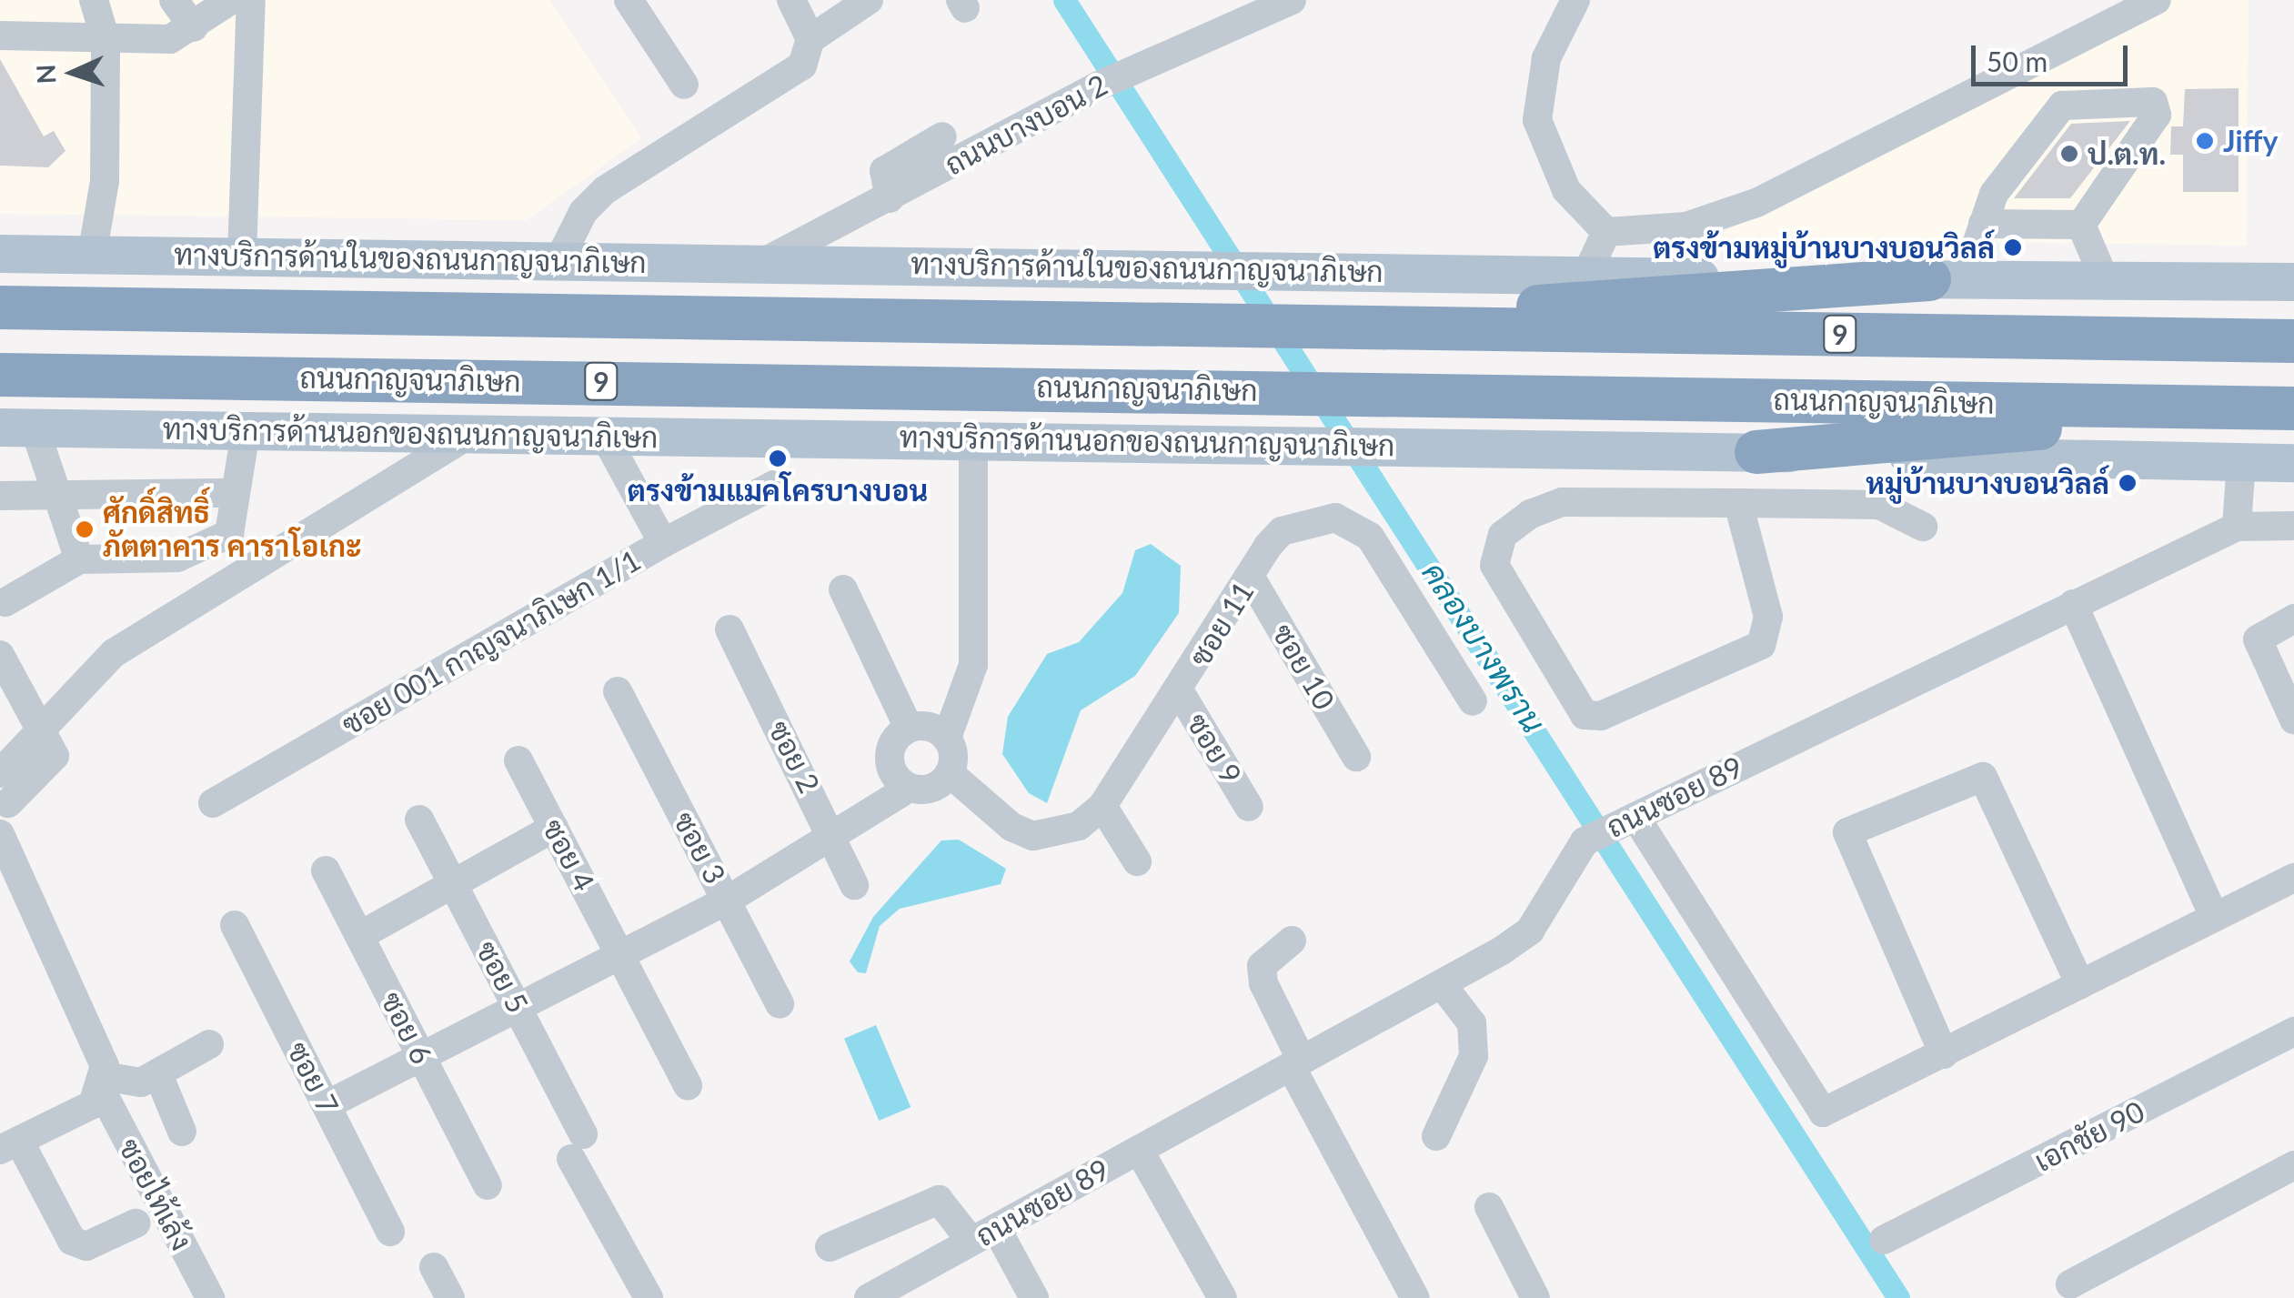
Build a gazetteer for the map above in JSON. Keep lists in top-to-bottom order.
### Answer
{
  "streets": {
    "highway": ["9", "ถนนกาญจนาภิเษก"],
    "main road": ["ทางบริการด้านในของถนนกาญจนาภิเษก", "ทางบริการด้านนอกของถนนกาญจนาภิเษก"],
    "street": [
      "ถนนบางบอน 2",
      "ซอย 11",
      "ซอย 001 กาญจนาภิเษก 1/1",
      "ซอย 10",
      "ซอย 9",
      "ซอย 2",
      "ถนนซอย 89",
      "ซอย 3",
      "ซอย 4",
      "ซอย 5",
      "ซอย 6",
      "ซอย 7",
      "เอกชัย 90",
      "ซอยไท้เล้ง"
    ]
  },
  "crossings": [
    ["ถนนบางบอน 2", "ทางบริการด้านในของถนนกาญจนาภิเษก"],
    ["ทางบริการด้านนอกของถนนกาญจนาภิเษก", "ซอย 001 กาญจนาภิเษก 1/1"],
    ["ซอย 11", "ซอย 10"],
    ["ซอย 11", "ซอย 9"]
  ],
  "water": ["คลองบางพราน"],
  "places": [
    "Jiffy",
    "ป.ต.ท.",
    "ตรงข้ามหมู่บ้านบางบอนวิลล์",
    "ตรงข้ามแมคโครบางบอน",
    "หมู่บ้านบางบอนวิลล์",
    "ศักดิ์สิทธิ์ ภัตตาคาร คาราโอเกะ"
  ],
  "scale_bar": "50 m",
  "north": "left"
}
